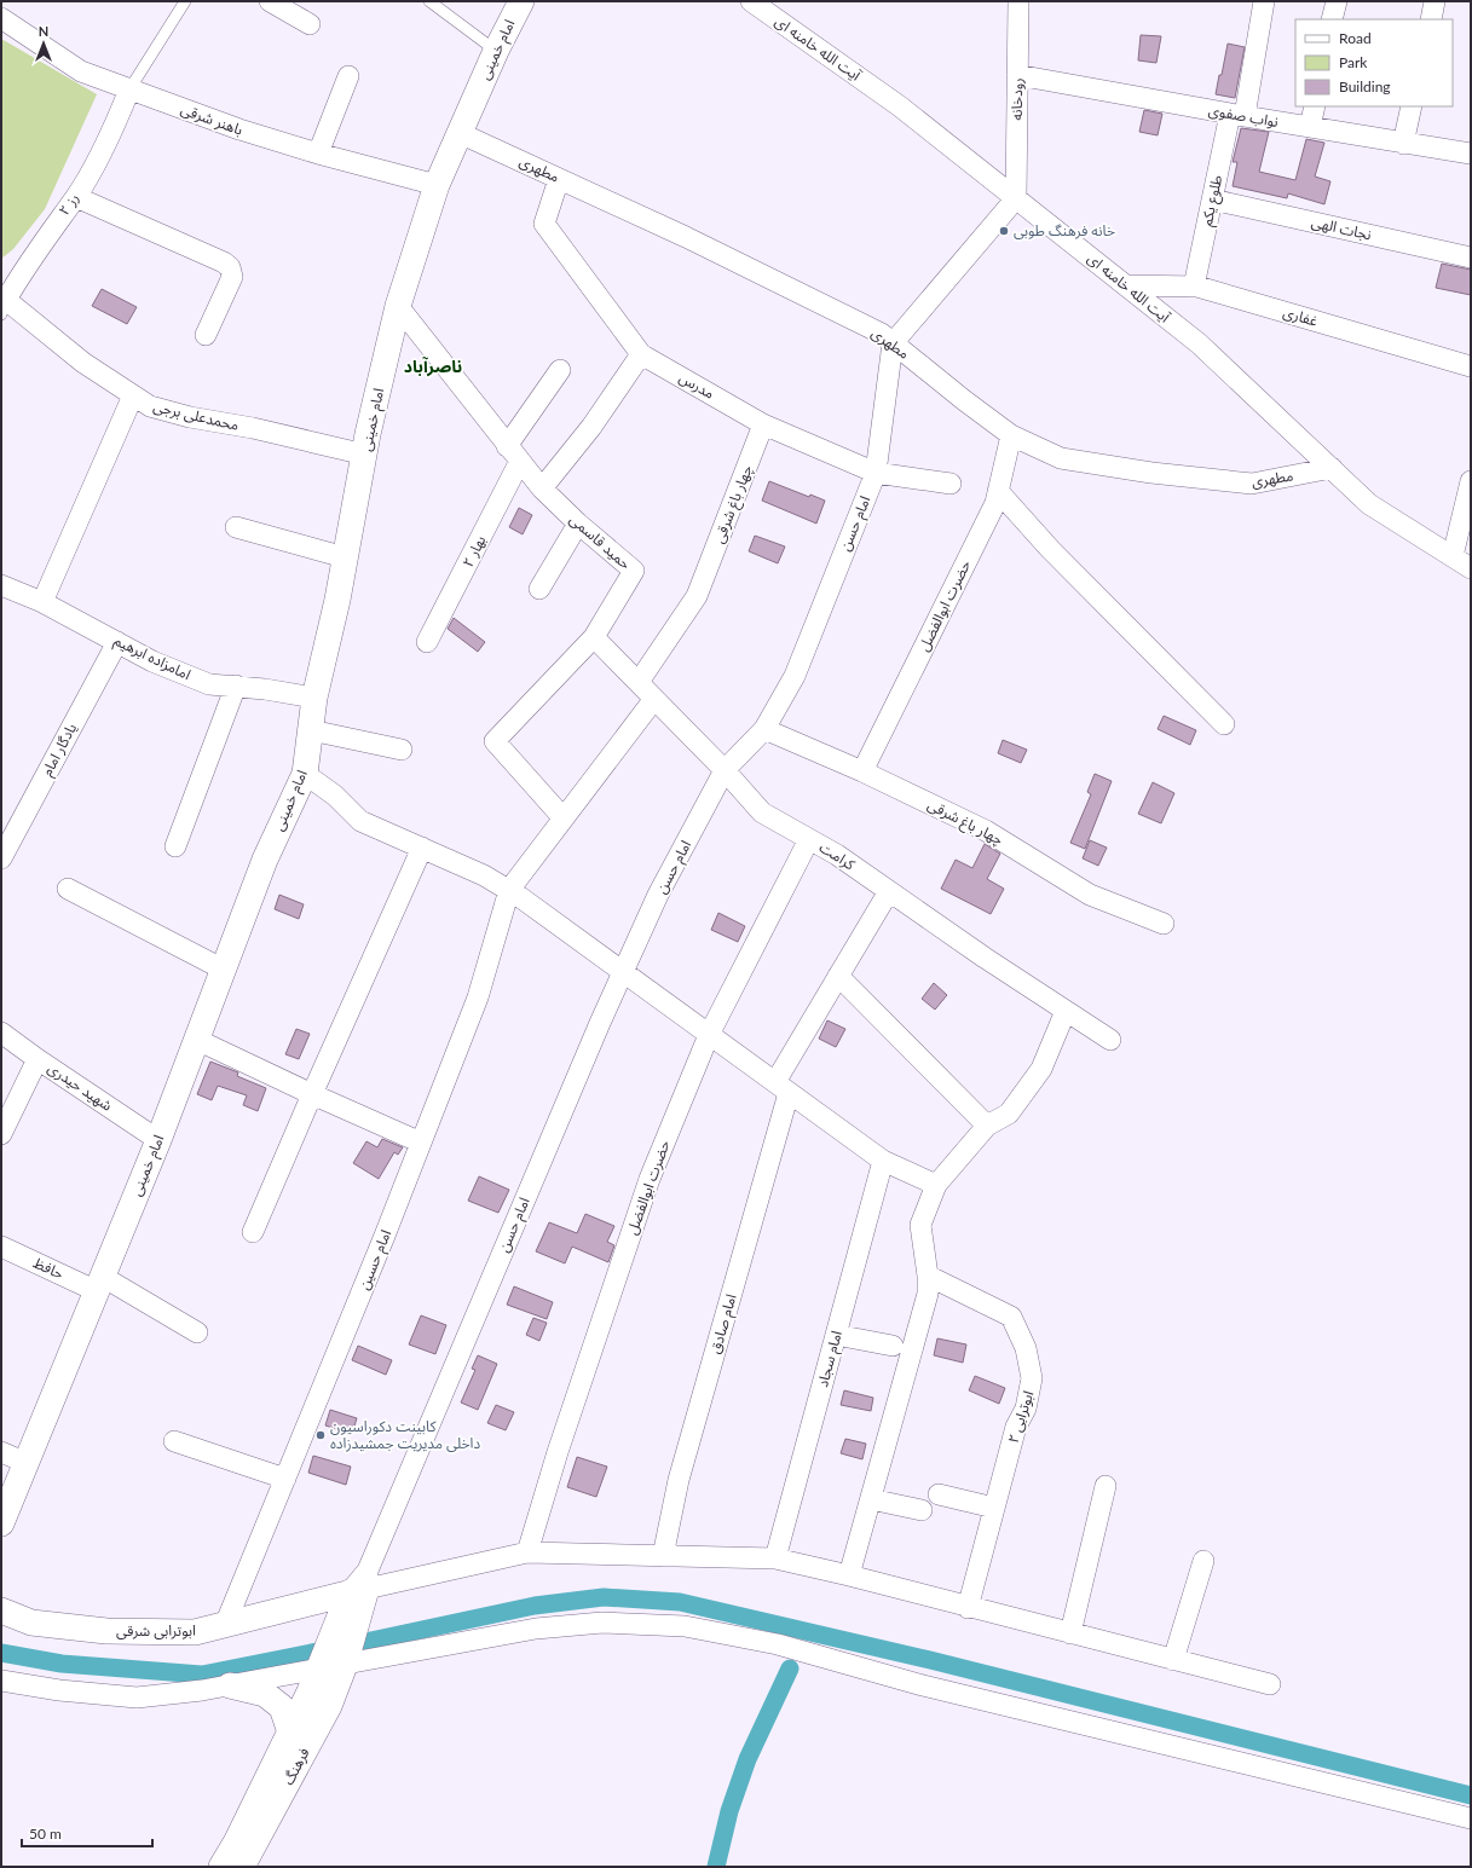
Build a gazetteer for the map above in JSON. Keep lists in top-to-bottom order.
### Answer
{
  "streets": {
    "street": [
      "آیت الله خامنه ای",
      "امام خمینی",
      "رودخانه",
      "نواب صفوی",
      "باهنر شرقی",
      "مطهری",
      "طلوع یکم",
      "رز ۲",
      "نجات الهی",
      "غفاری",
      "مدرس",
      "محمدعلی برجی",
      "چهار باغ شرقی",
      "امام حسن",
      "حمید قاسمی",
      "بهار ۲",
      "حضرت ابوالفضل",
      "امامزاده ابرهیم",
      "یادگار امام",
      "کرامت",
      "شهید حیدری",
      "امام حسین",
      "حافظ",
      "امام صادق",
      "امام سجاد",
      "ابوترابی ۲",
      "ابوترابی شرقی",
      "فرهنگ"
    ]
  },
  "crossings": [
    ["آیت الله خامنه ای", "رودخانه"],
    ["آیت الله خامنه ای", "مطهری"],
    ["آیت الله خامنه ای", "غفاری"],
    ["امام خمینی", "باهنر شرقی"],
    ["امام خمینی", "مطهری"],
    ["امام خمینی", "محمدعلی برجی"],
    ["امام خمینی", "حمید قاسمی"],
    ["امام خمینی", "امامزاده ابرهیم"],
    ["امام خمینی", "شهید حیدری"],
    ["امام خمینی", "حافظ"],
    ["رودخانه", "نواب صفوی"],
    ["نواب صفوی", "طلوع یکم"],
    ["باهنر شرقی", "رز ۲"],
    ["مطهری", "مدرس"],
    ["مطهری", "امام حسن"],
    ["مطهری", "حضرت ابوالفضل"],
    ["طلوع یکم", "نجات الهی"],
    ["طلوع یکم", "غفاری"],
    ["رز ۲", "محمدعلی برجی"],
    ["مدرس", "چهار باغ شرقی"],
    ["مدرس", "امام حسن"],
    ["چهار باغ شرقی", "امام حسن"],
    ["چهار باغ شرقی", "حضرت ابوالفضل"],
    ["چهار باغ شرقی", "کرامت"],
    ["امام حسن", "کرامت"],
    ["امام حسن", "ابوترابی شرقی"],
    ["حمید قاسمی", "بهار ۲"],
    ["حمید قاسمی", "کرامت"],
    ["حضرت ابوالفضل", "کرامت"],
    ["امامزاده ابرهیم", "یادگار امام"],
    ["کرامت", "امام صادق"],
    ["امام حسین", "ابوترابی شرقی"]
  ],
  "districts": ["ناصرآباد"],
  "places": ["خانه فرهنگ طوبی", "کابینت دکوراسیون داخلی مدیریت جمشیدزاده"],
  "legend": ["Road", "Park", "Building"],
  "scale_bar": "50 m",
  "north": "top"
}
